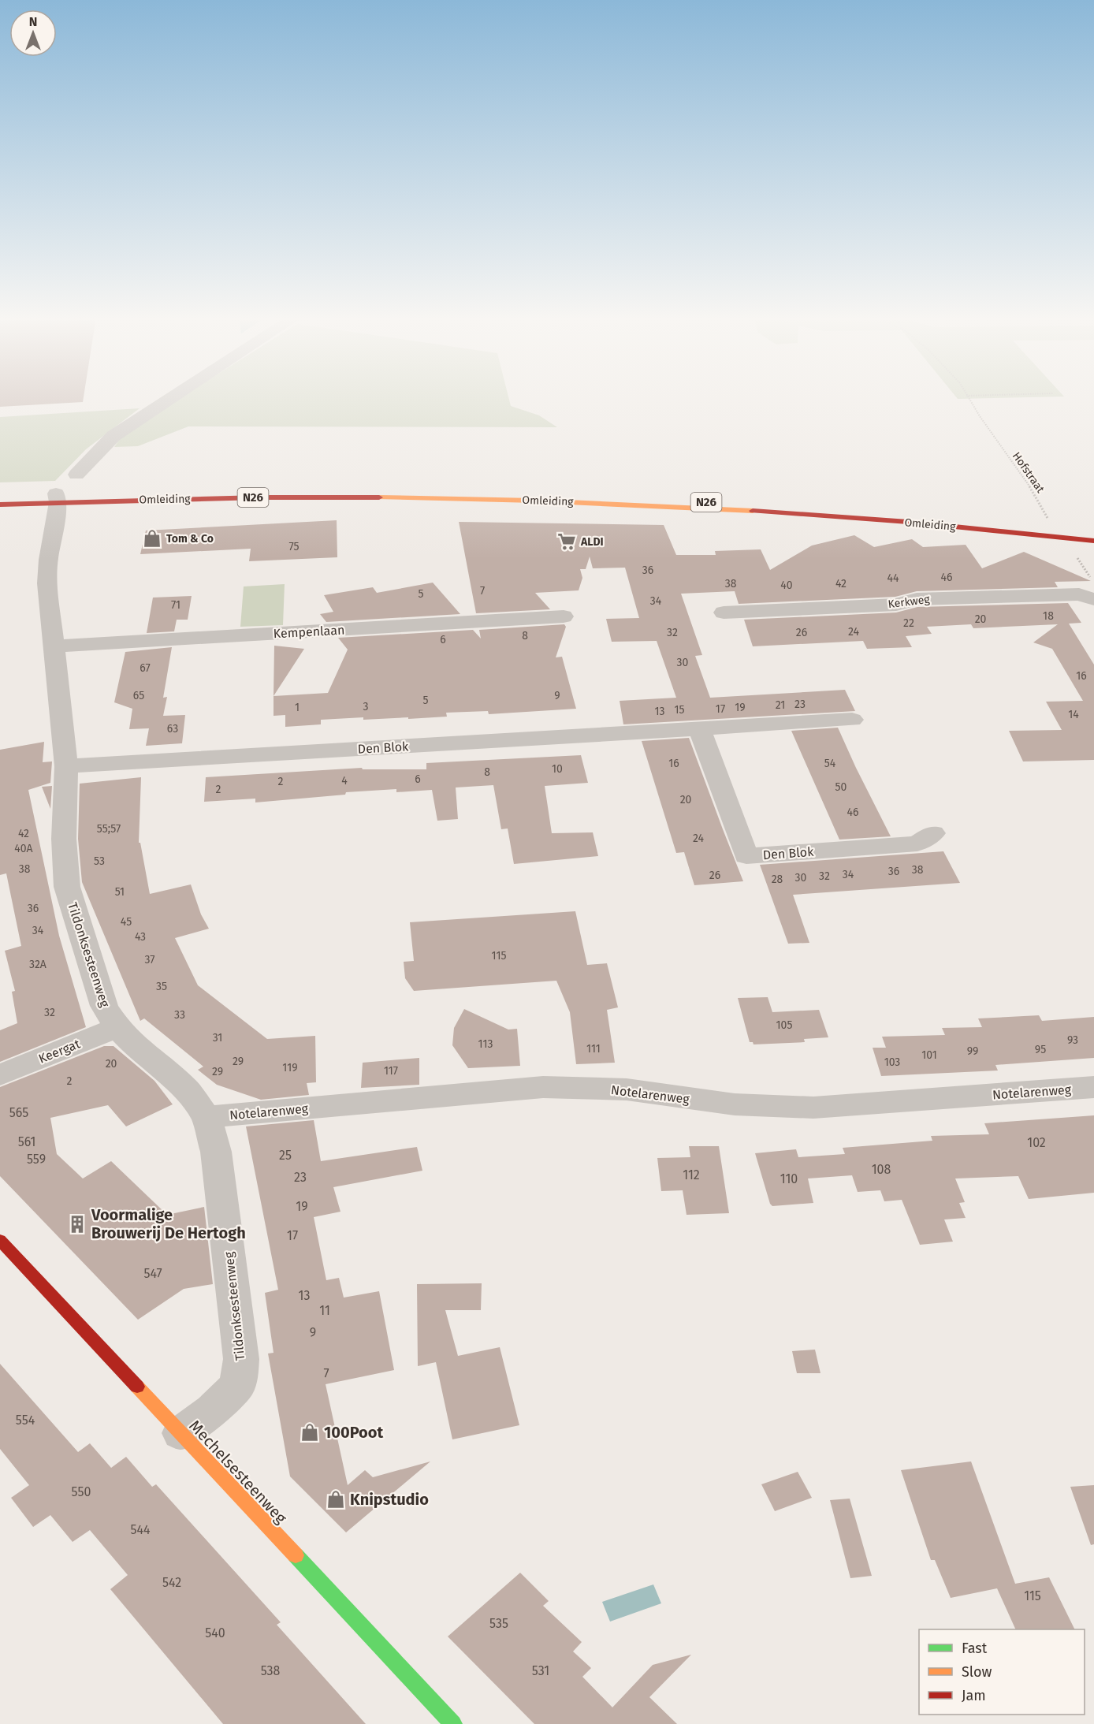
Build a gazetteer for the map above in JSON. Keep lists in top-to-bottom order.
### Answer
{
  "streets": {
    "main road": ["N26", "Omleiding", "Mechelsesteenweg"],
    "street": [
      "Kerkweg",
      "Kempenlaan",
      "Den Blok",
      "Tildonksesteenweg",
      "Keergat",
      "Notelarenweg"
    ],
    "path": ["Hofstraat"]
  },
  "crossings": [
    ["Omleiding", "Tildonksesteenweg"],
    ["Kempenlaan", "Tildonksesteenweg"],
    ["Den Blok", "Tildonksesteenweg"],
    ["Tildonksesteenweg", "Keergat"],
    ["Tildonksesteenweg", "Notelarenweg"],
    ["Tildonksesteenweg", "Mechelsesteenweg"]
  ],
  "places": {
    "shop": ["Tom & Co", "100Poot", "Knipstudio"],
    "supermarket": ["ALDI"],
    "building": ["Voormalige Brouwerij De Hertogh"]
  },
  "house_numbers": [
    "75",
    "36",
    "46",
    "44",
    "38",
    "42",
    "40",
    "7",
    "5",
    "34",
    "71",
    "18",
    "20",
    "22",
    "24",
    "32",
    "26",
    "8",
    "6",
    "30",
    "67",
    "16",
    "65",
    "9",
    "5",
    "23",
    "21",
    "3",
    "1",
    "19",
    "17",
    "15",
    "13",
    "14",
    "63",
    "16",
    "54",
    "10",
    "8",
    "6",
    "4",
    "2",
    "50",
    "2",
    "20",
    "46",
    "55;57",
    "42",
    "24",
    "40A",
    "53",
    "38",
    "38",
    "36",
    "34",
    "26",
    "32",
    "30",
    "28",
    "51",
    "36",
    "45",
    "34",
    "43",
    "115",
    "37",
    "32A",
    "35",
    "32",
    "33",
    "105",
    "31",
    "93",
    "113",
    "111",
    "95",
    "99",
    "101",
    "29",
    "103",
    "20",
    "119",
    "117",
    "29",
    "2",
    "565",
    "561",
    "102",
    "25",
    "559",
    "108",
    "112",
    "23",
    "110",
    "19",
    "17",
    "547",
    "13",
    "11",
    "9",
    "7",
    "554",
    "550",
    "544",
    "542",
    "115",
    "535",
    "540",
    "538",
    "531"
  ],
  "legend": ["Fast", "Slow", "Jam"],
  "north": "top"
}
